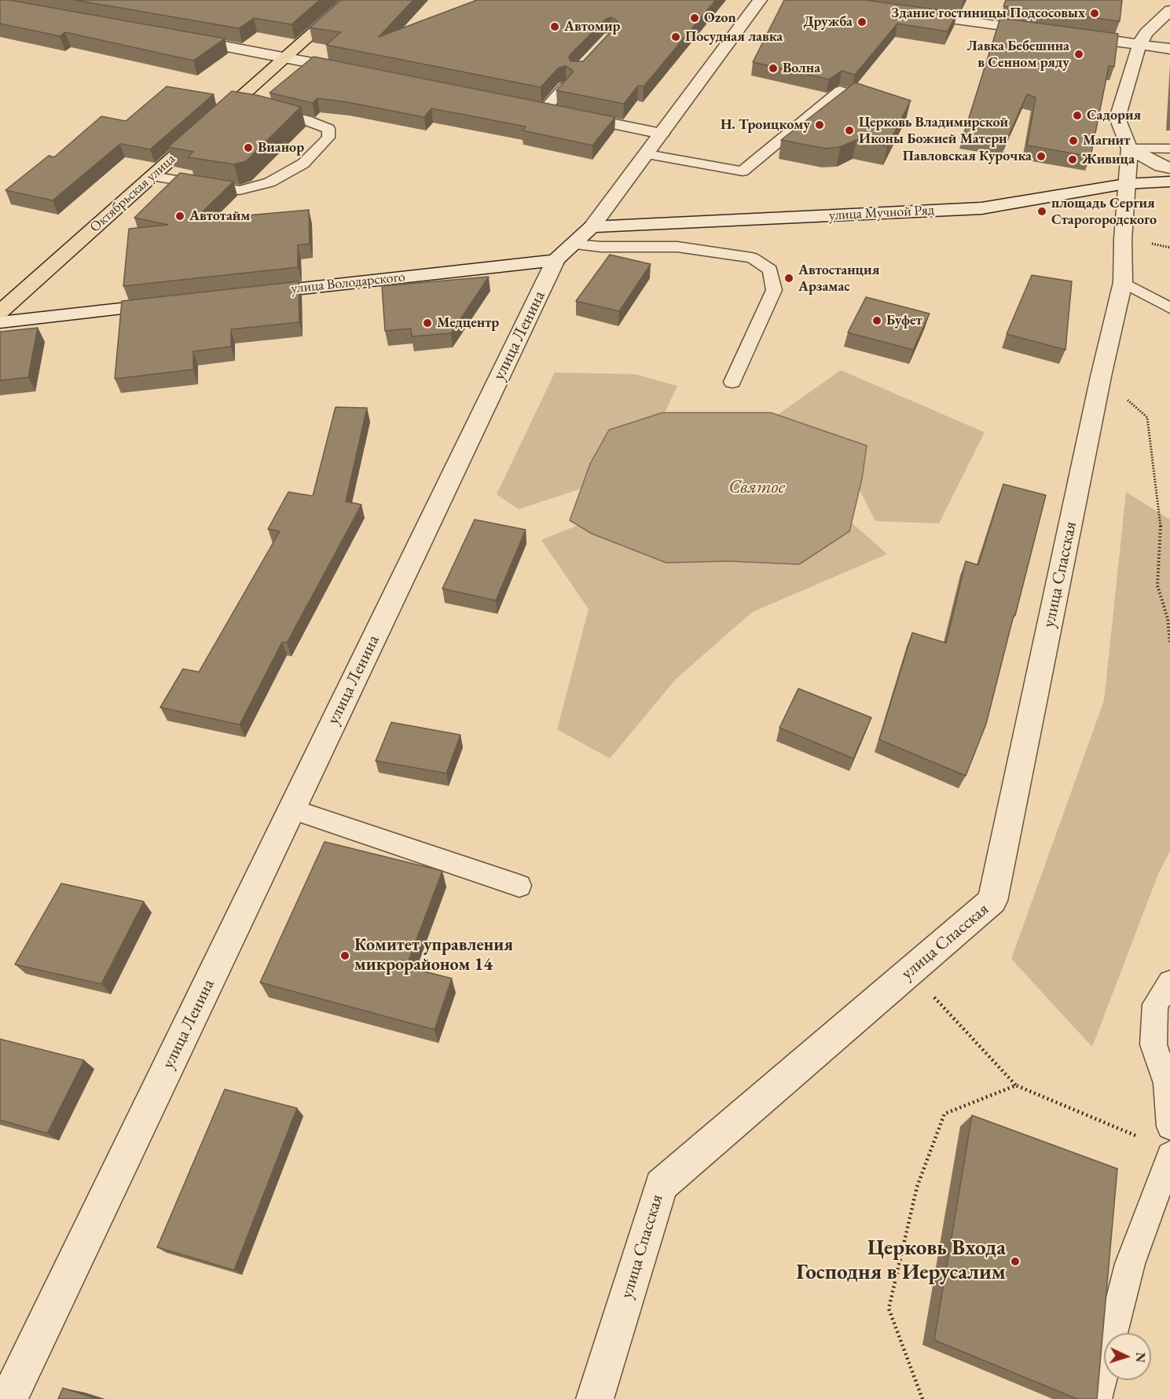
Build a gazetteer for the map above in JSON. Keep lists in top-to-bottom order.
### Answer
{
  "streets": {
    "main road": ["Октябрьская улица"],
    "street": [
      "улица Мучной Ряд",
      "улица Володарского",
      "улица Ленина",
      "улица Спасская"
    ]
  },
  "crossings": [
    ["улица Мучной Ряд", "улица Ленина"],
    ["улица Володарского", "улица Ленина"]
  ],
  "water": ["Святое"],
  "places": [
    "Здание гостиницы Подсосовых",
    "Ozon",
    "Дружба",
    "Автомир",
    "Посудная лавка",
    "Лавка Бебешина в Сенном ряду",
    "Волна",
    "Садория",
    "Н. Троицкому",
    "Церковь Владимирской Иконы Божией Матери",
    "Магнит",
    "Вианор",
    "Павловская Курочка",
    "Живица",
    "площадь Сергия Старогородского",
    "Автотайм",
    "Автостанция Арзамас",
    "Буфет",
    "Медцентр",
    "Комитет управления микрорайоном 14",
    "Церковь Входа Господня в Иерусалим"
  ],
  "north": "right"
}
